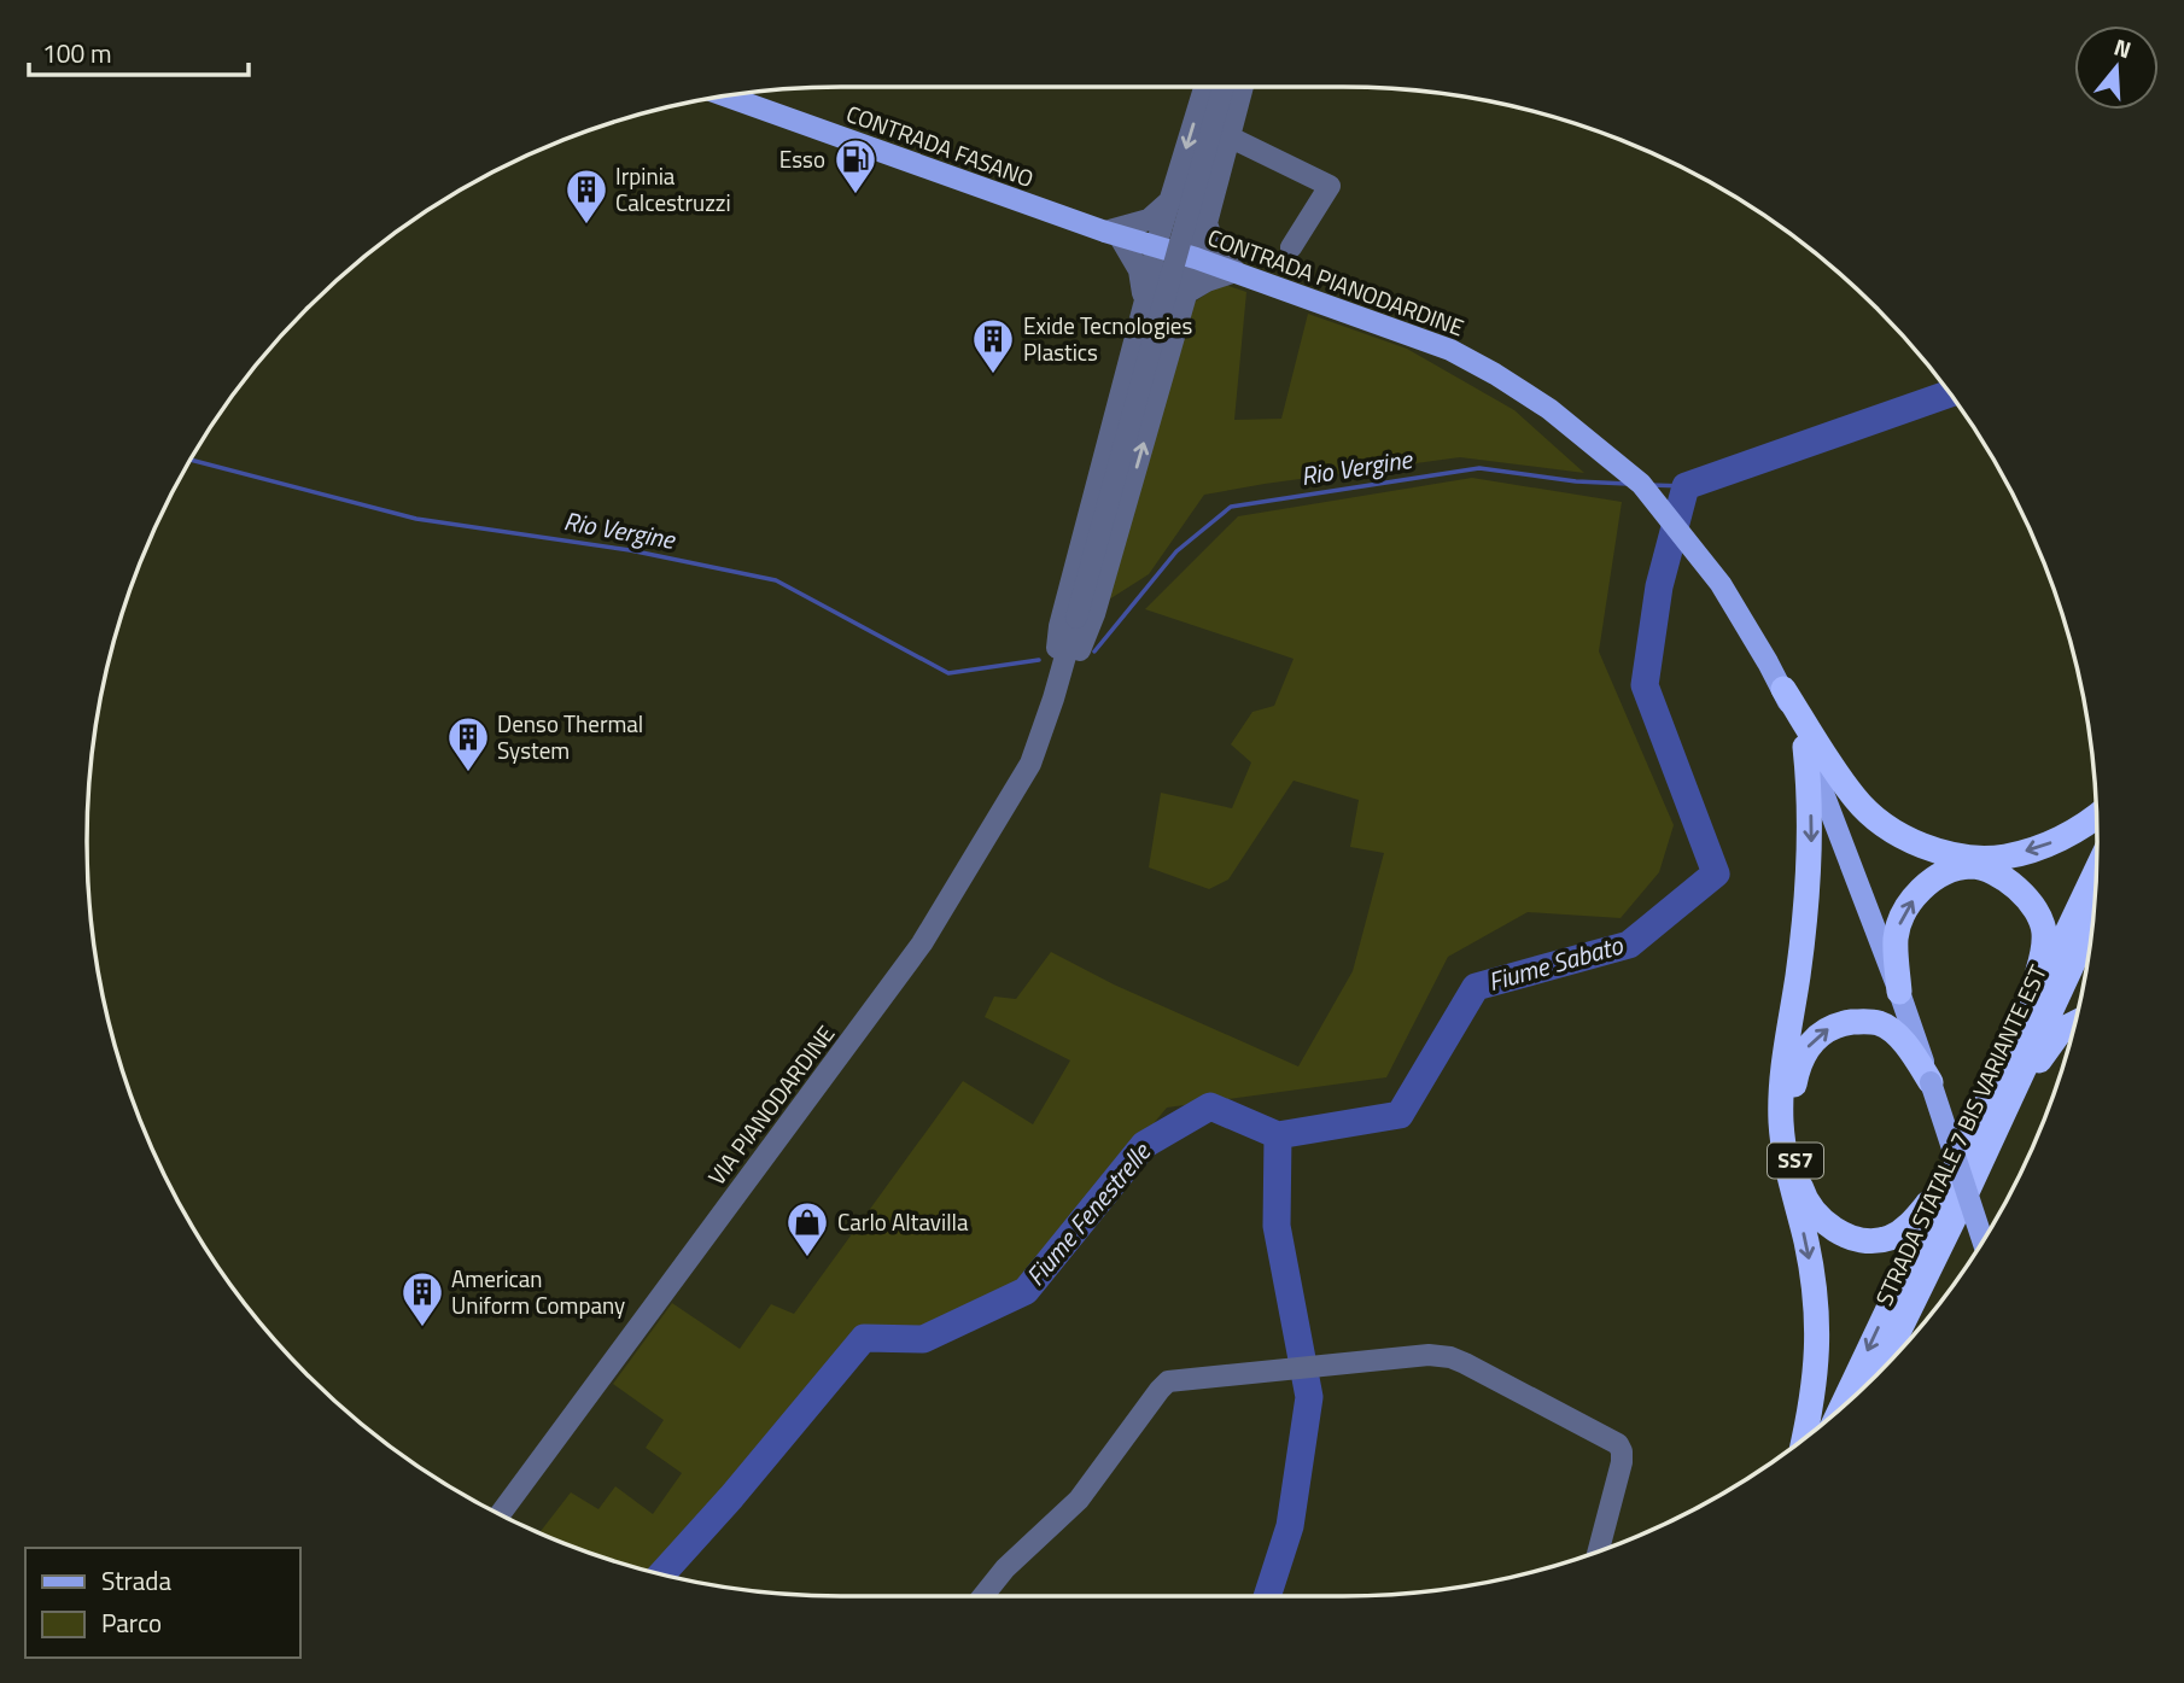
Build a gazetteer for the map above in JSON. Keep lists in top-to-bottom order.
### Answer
{
  "streets": {
    "highway": ["STRADA STATALE 7 BIS VARIANTE EST", "SS7"],
    "main road": ["CONTRADA FASANO", "CONTRADA PIANODARDINE"],
    "street": ["VIA PIANODARDINE"]
  },
  "crossings": [
    ["CONTRADA FASANO", "CONTRADA PIANODARDINE"],
    ["CONTRADA PIANODARDINE", "SS7"],
    ["STRADA STATALE 7 BIS VARIANTE EST", "SS7"]
  ],
  "water": ["Rio Vergine", "Fiume Sabato", "Fiume Fenestrelle"],
  "places": {
    "fuel station": ["Esso"],
    "building": [
      "Irpinia Calcestruzzi",
      "Exide Tecnologies Plastics",
      "Denso Thermal System",
      "American Uniform Company"
    ],
    "shop": ["Carlo Altavilla"]
  },
  "legend": ["Strada", "Parco"],
  "scale_bar": "100 m",
  "north": "top"
}
